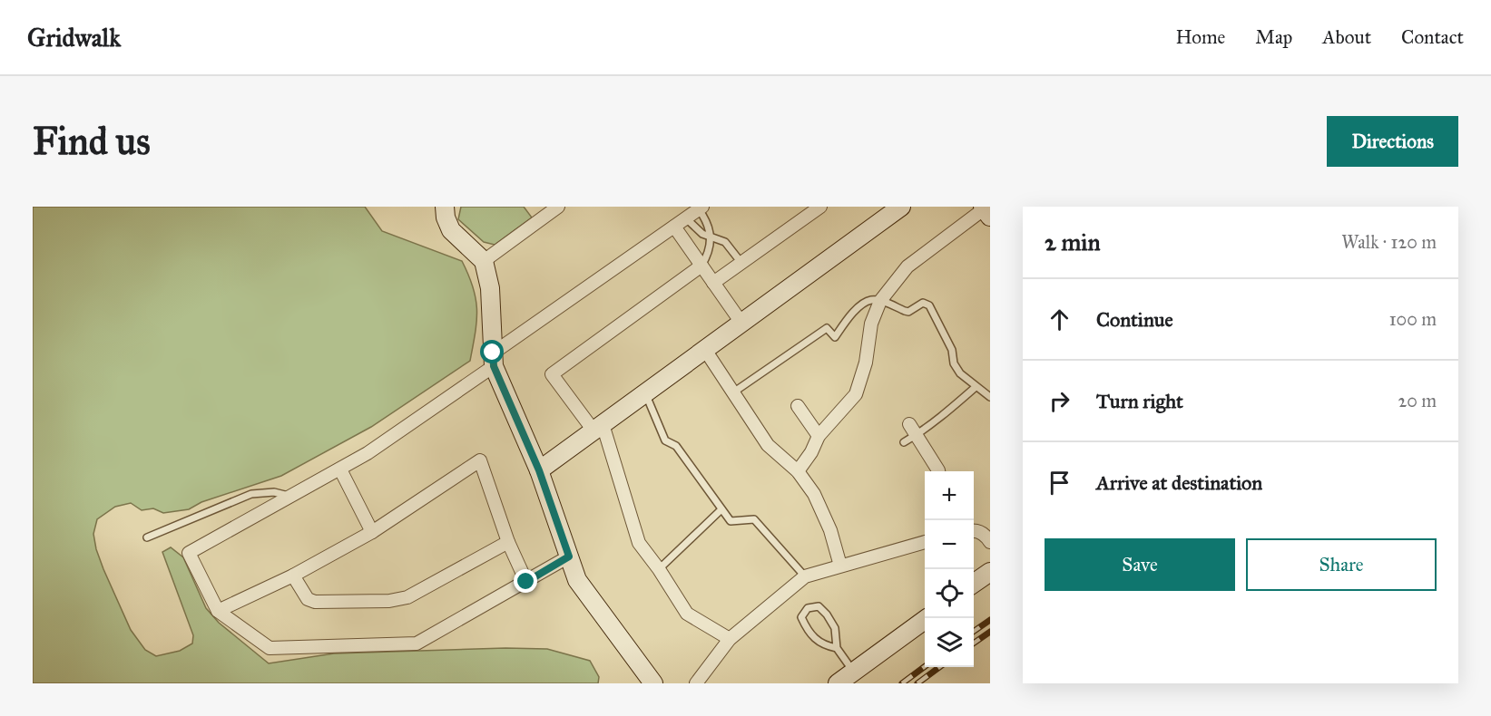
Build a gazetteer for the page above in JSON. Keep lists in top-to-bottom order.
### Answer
{
  "page": {
    "header": "Gridwalk",
    "nav": [
      "Home",
      "Map",
      "About",
      "Contact"
    ],
    "buttons": [
      "Directions",
      ["Save", "Share"]
    ],
    "title": "Find us",
    "heading": ["2 min", "Walk · 120 m"],
    "list": [
      ["Continue", "100 m"],
      ["Turn right", "20 m"],
      "Arrive at destination"
    ],
    "map_buttons": ["+", "−"]
  }
}
